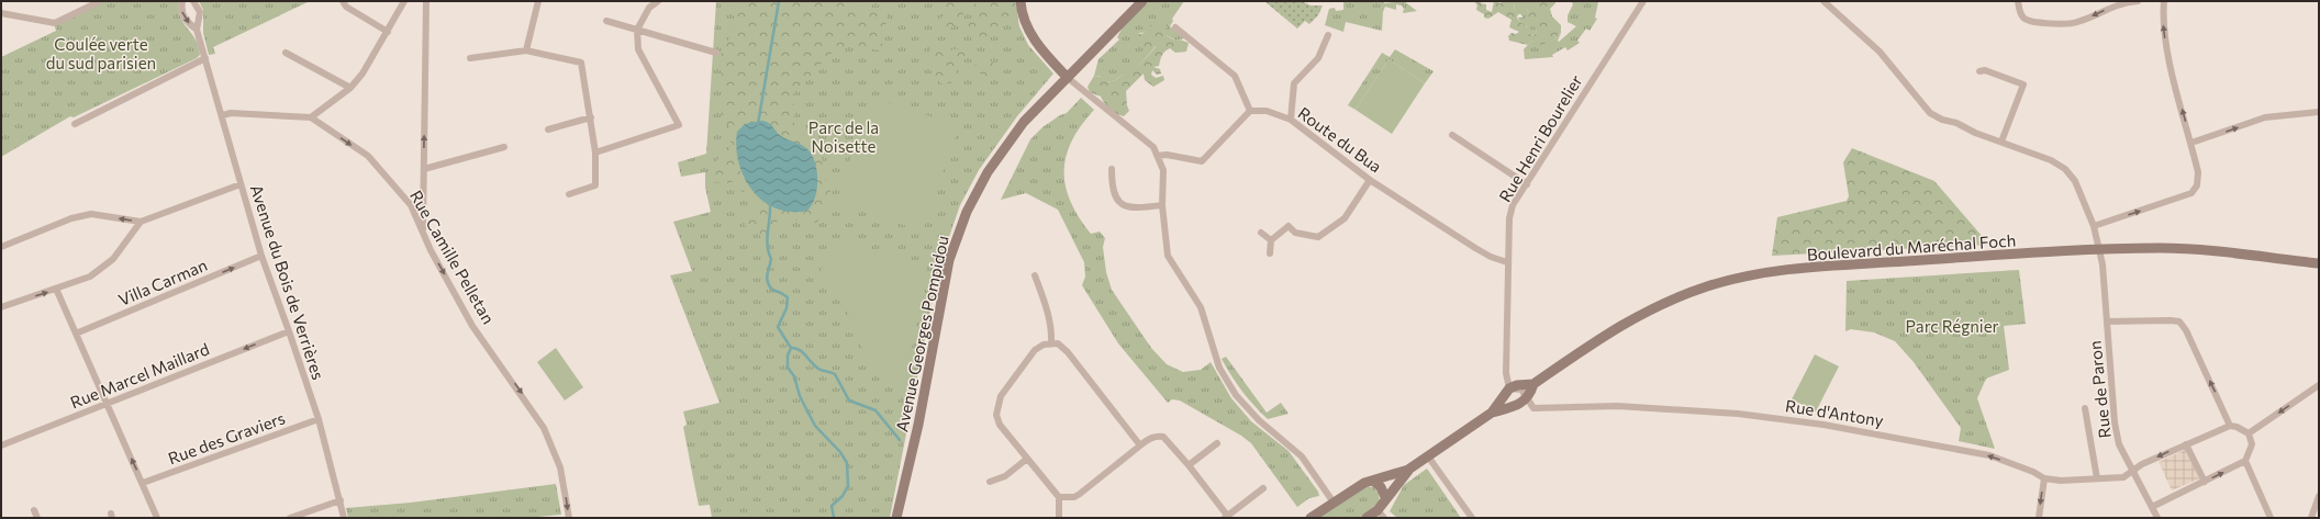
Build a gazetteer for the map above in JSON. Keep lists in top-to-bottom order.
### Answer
{
  "streets": {
    "street": [
      "Rue Henri Bourelier",
      "Route du Bua",
      "Boulevard du Maréchal Foch",
      "Rue Camille Pelletan",
      "Villa Carman",
      "Avenue du Bois de Verrières",
      "Avenue Georges Pompidou",
      "Rue Marcel Maillard",
      "Rue de Paron",
      "Rue d'Antony",
      "Rue des Graviers"
    ]
  },
  "crossings": [
    ["Rue Henri Bourelier", "Route du Bua"],
    ["Boulevard du Maréchal Foch", "Rue de Paron"],
    ["Villa Carman", "Avenue du Bois de Verrières"],
    ["Avenue du Bois de Verrières", "Rue Marcel Maillard"],
    ["Avenue du Bois de Verrières", "Rue des Graviers"],
    ["Rue de Paron", "Rue d'Antony"]
  ],
  "one_way": ["Rue Camille Pelletan", "Rue Marcel Maillard", "Rue d'Antony"],
  "parks": ["Coulée verte du sud parisien", "Parc de la Noisette", "Parc Régnier"]
}
